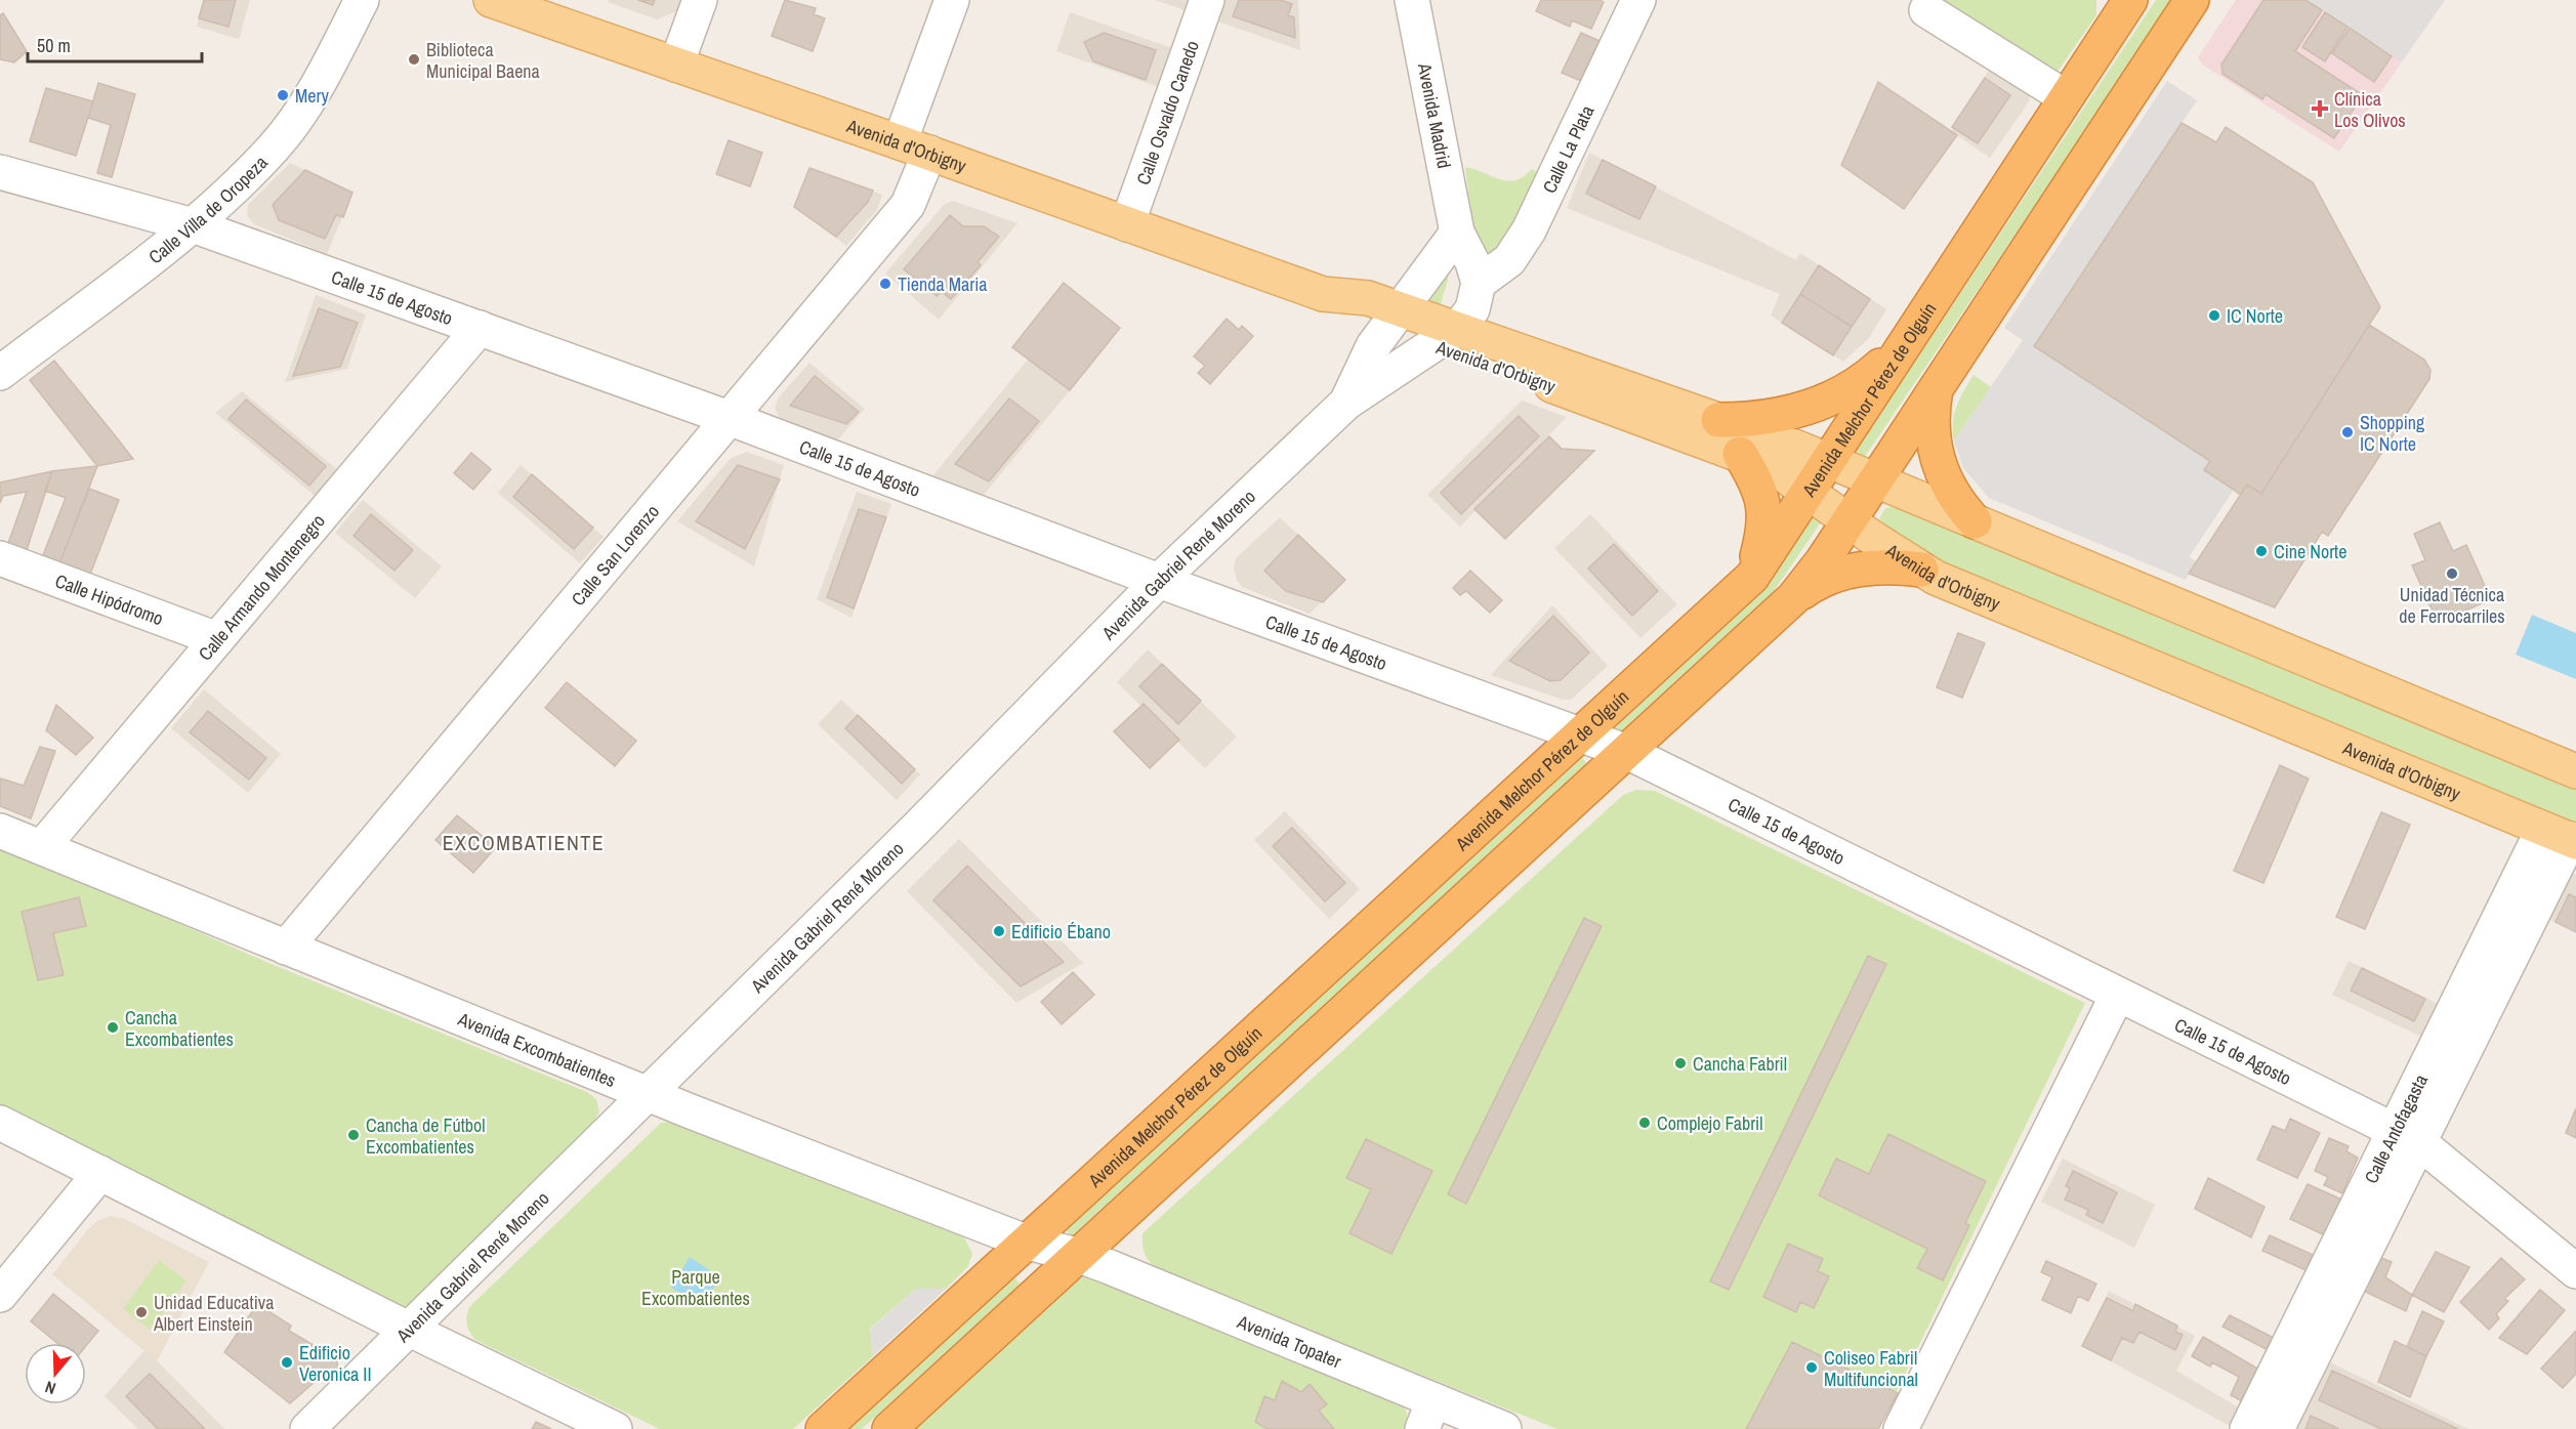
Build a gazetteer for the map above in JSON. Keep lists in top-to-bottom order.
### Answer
{
  "streets": {
    "highway": ["Avenida Melchor Pérez de Olguín"],
    "main road": ["Avenida d'Orbigny"],
    "street": [
      "Calle Osvaldo Canedo",
      "Avenida Madrid",
      "Calle La Plata",
      "Calle Villa de Oropeza",
      "Calle 15 de Agosto",
      "Calle San Lorenzo",
      "Avenida Gabriel René Moreno",
      "Calle Armando Montenegro",
      "Calle Hipódromo",
      "Avenida Excombatientes",
      "Calle Antofagasta",
      "Avenida Topater"
    ]
  },
  "crossings": [
    ["Calle Osvaldo Canedo", "Avenida d'Orbigny"],
    ["Avenida Madrid", "Calle La Plata"],
    ["Avenida d'Orbigny", "Avenida Melchor Pérez de Olguín"],
    ["Avenida d'Orbigny", "Calle San Lorenzo"],
    ["Avenida d'Orbigny", "Avenida Gabriel René Moreno"],
    ["Avenida d'Orbigny", "Calle Antofagasta"],
    ["Calle Villa de Oropeza", "Calle 15 de Agosto"],
    ["Calle 15 de Agosto", "Avenida Melchor Pérez de Olguín"],
    ["Calle 15 de Agosto", "Calle San Lorenzo"],
    ["Calle 15 de Agosto", "Avenida Gabriel René Moreno"],
    ["Calle 15 de Agosto", "Calle Armando Montenegro"],
    ["Calle 15 de Agosto", "Calle Antofagasta"],
    ["Avenida Melchor Pérez de Olguín", "Avenida Excombatientes"],
    ["Calle San Lorenzo", "Avenida Excombatientes"],
    ["Avenida Gabriel René Moreno", "Avenida Excombatientes"],
    ["Calle Armando Montenegro", "Calle Hipódromo"],
    ["Calle Armando Montenegro", "Avenida Excombatientes"],
    ["Avenida Excombatientes", "Avenida Topater"]
  ],
  "districts": ["EXCOMBATIENTE"],
  "parks": ["Parque Excombatientes"],
  "places": {
    "other": [
      "Biblioteca Municipal Baena",
      "Mery",
      "Tienda Maria",
      "IC Norte",
      "Shopping IC Norte",
      "Cine Norte",
      "Unidad Técnica de Ferrocarriles",
      "Edificio Ébano",
      "Cancha Excombatientes",
      "Cancha Fabril",
      "Complejo Fabril",
      "Cancha de Fútbol Excombatientes",
      "Unidad Educativa Albert Einstein",
      "Edificio Veronica II",
      "Coliseo Fabril Multifuncional"
    ],
    "health": ["Clínica Los Olivos"]
  },
  "scale_bar": "50 m",
  "north": "bottom"
}
